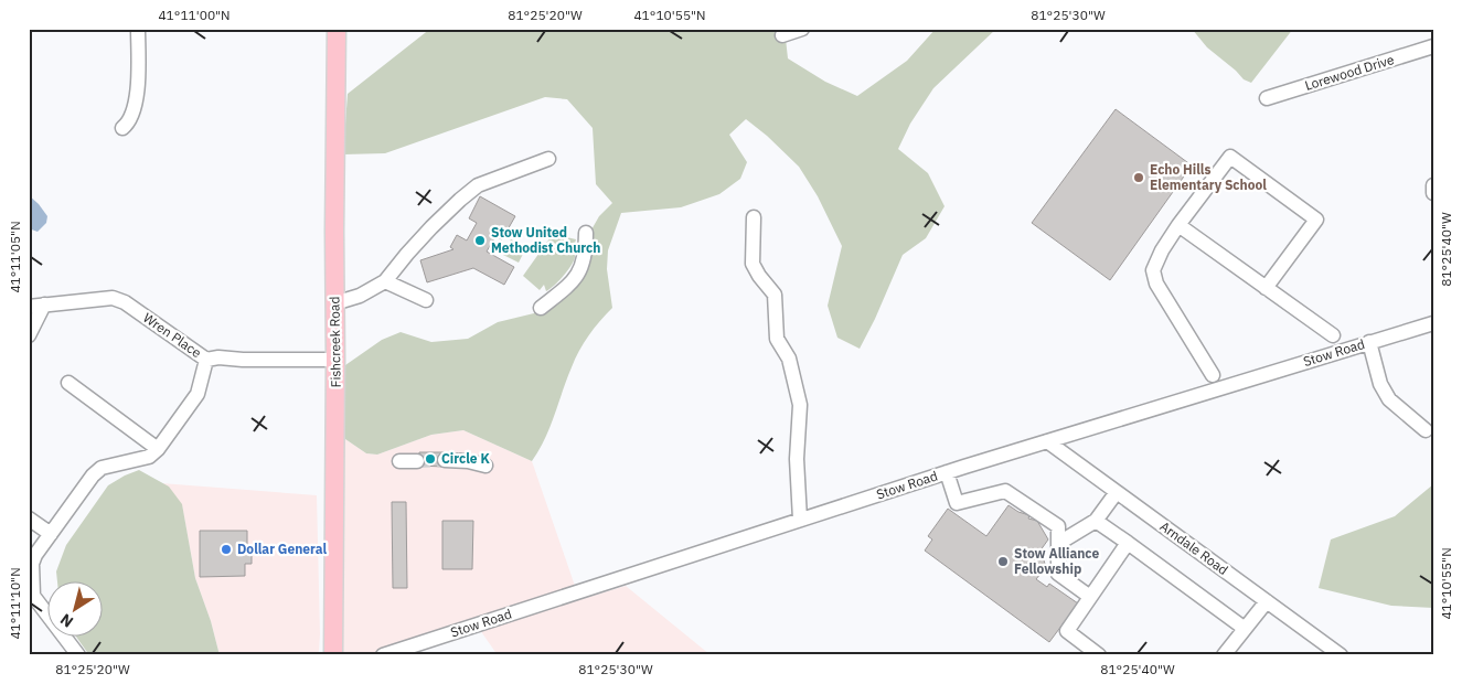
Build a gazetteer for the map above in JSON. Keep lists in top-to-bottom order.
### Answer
{
  "streets": {
    "main road": ["Fishcreek Road"],
    "street": [
      "Lorewood Drive",
      "Wren Place",
      "Stow Road",
      "Arndale Road"
    ]
  },
  "crossings": [
    ["Wren Place", "Fishcreek Road"],
    ["Stow Road", "Arndale Road"]
  ],
  "places": [
    "Echo Hills Elementary School",
    "Stow United Methodist Church",
    "Circle K",
    "Dollar General",
    "Stow Alliance Fellowship"
  ],
  "north": "bottom left",
  "coordinates": [
    "41°11'00\"N",
    "81°25'20\"W",
    "41°10'55\"N",
    "81°25'30\"W",
    "81°25'40\"W",
    "41°11'05\"N",
    "41°11'10\"N"
  ]
}
